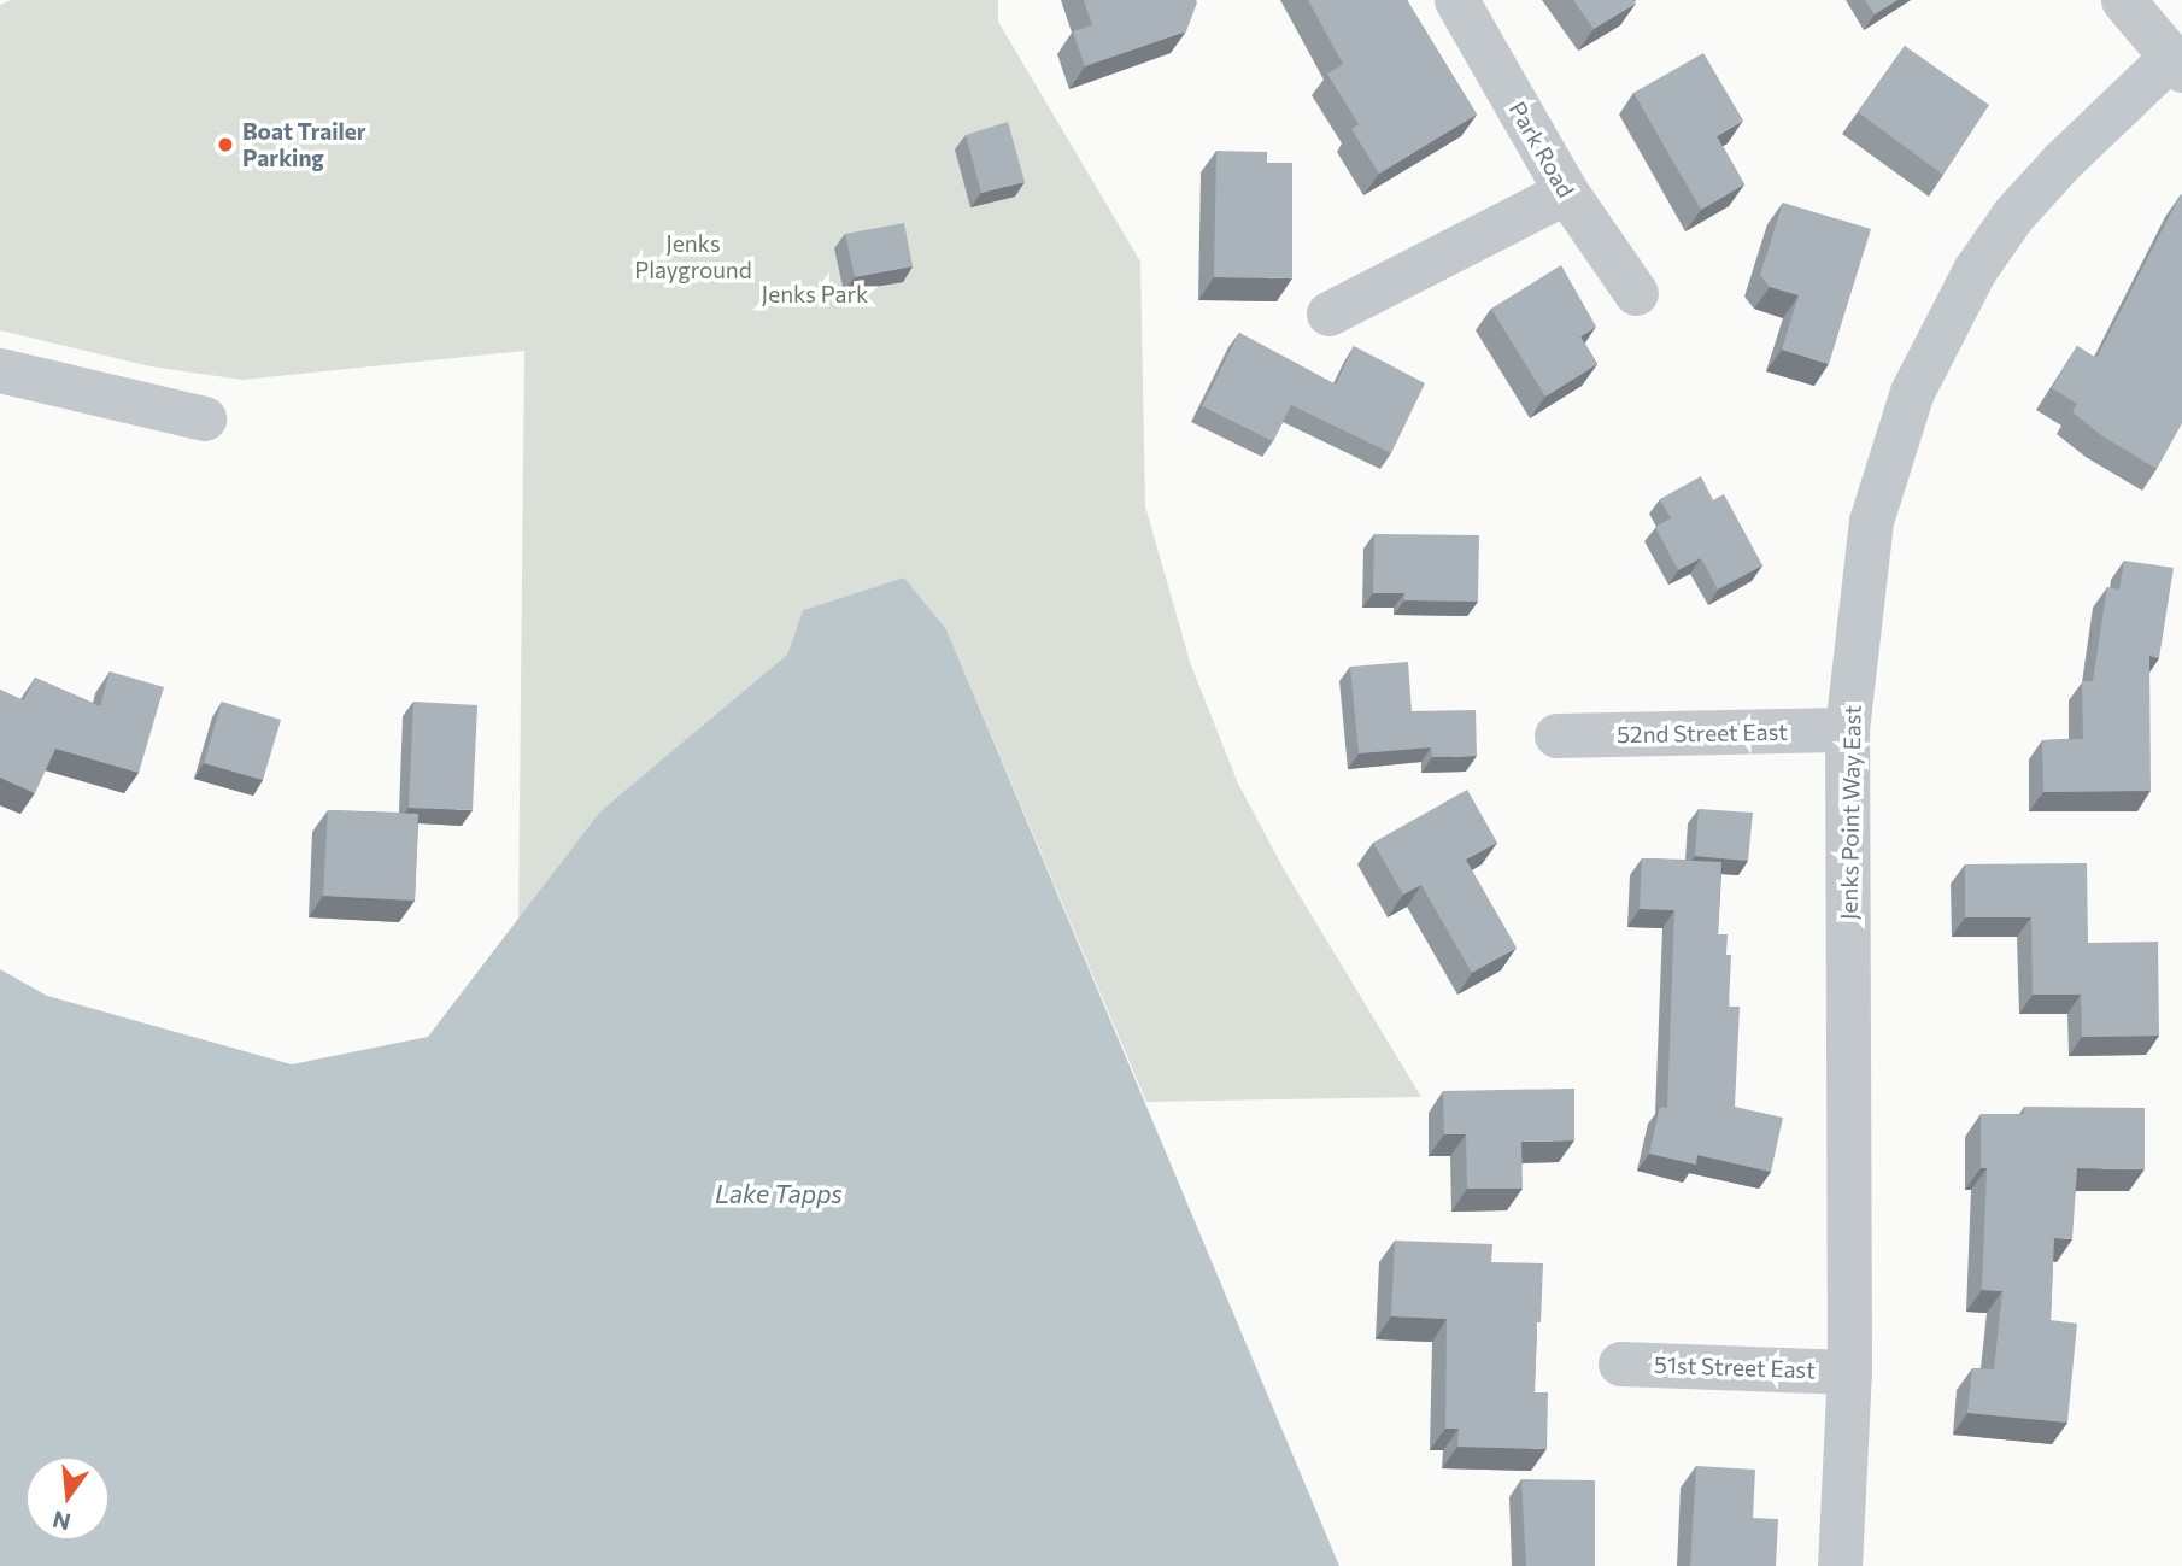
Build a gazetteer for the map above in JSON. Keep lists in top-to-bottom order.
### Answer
{
  "streets": {
    "street": [
      "Park Road",
      "52nd Street East",
      "Jenks Point Way East",
      "51st Street East"
    ]
  },
  "crossings": [
    ["52nd Street East", "Jenks Point Way East"],
    ["Jenks Point Way East", "51st Street East"]
  ],
  "water": ["Lake Tapps"],
  "parks": ["Jenks Playground", "Jenks Park"],
  "places": ["Boat Trailer Parking"],
  "north": "bottom"
}
